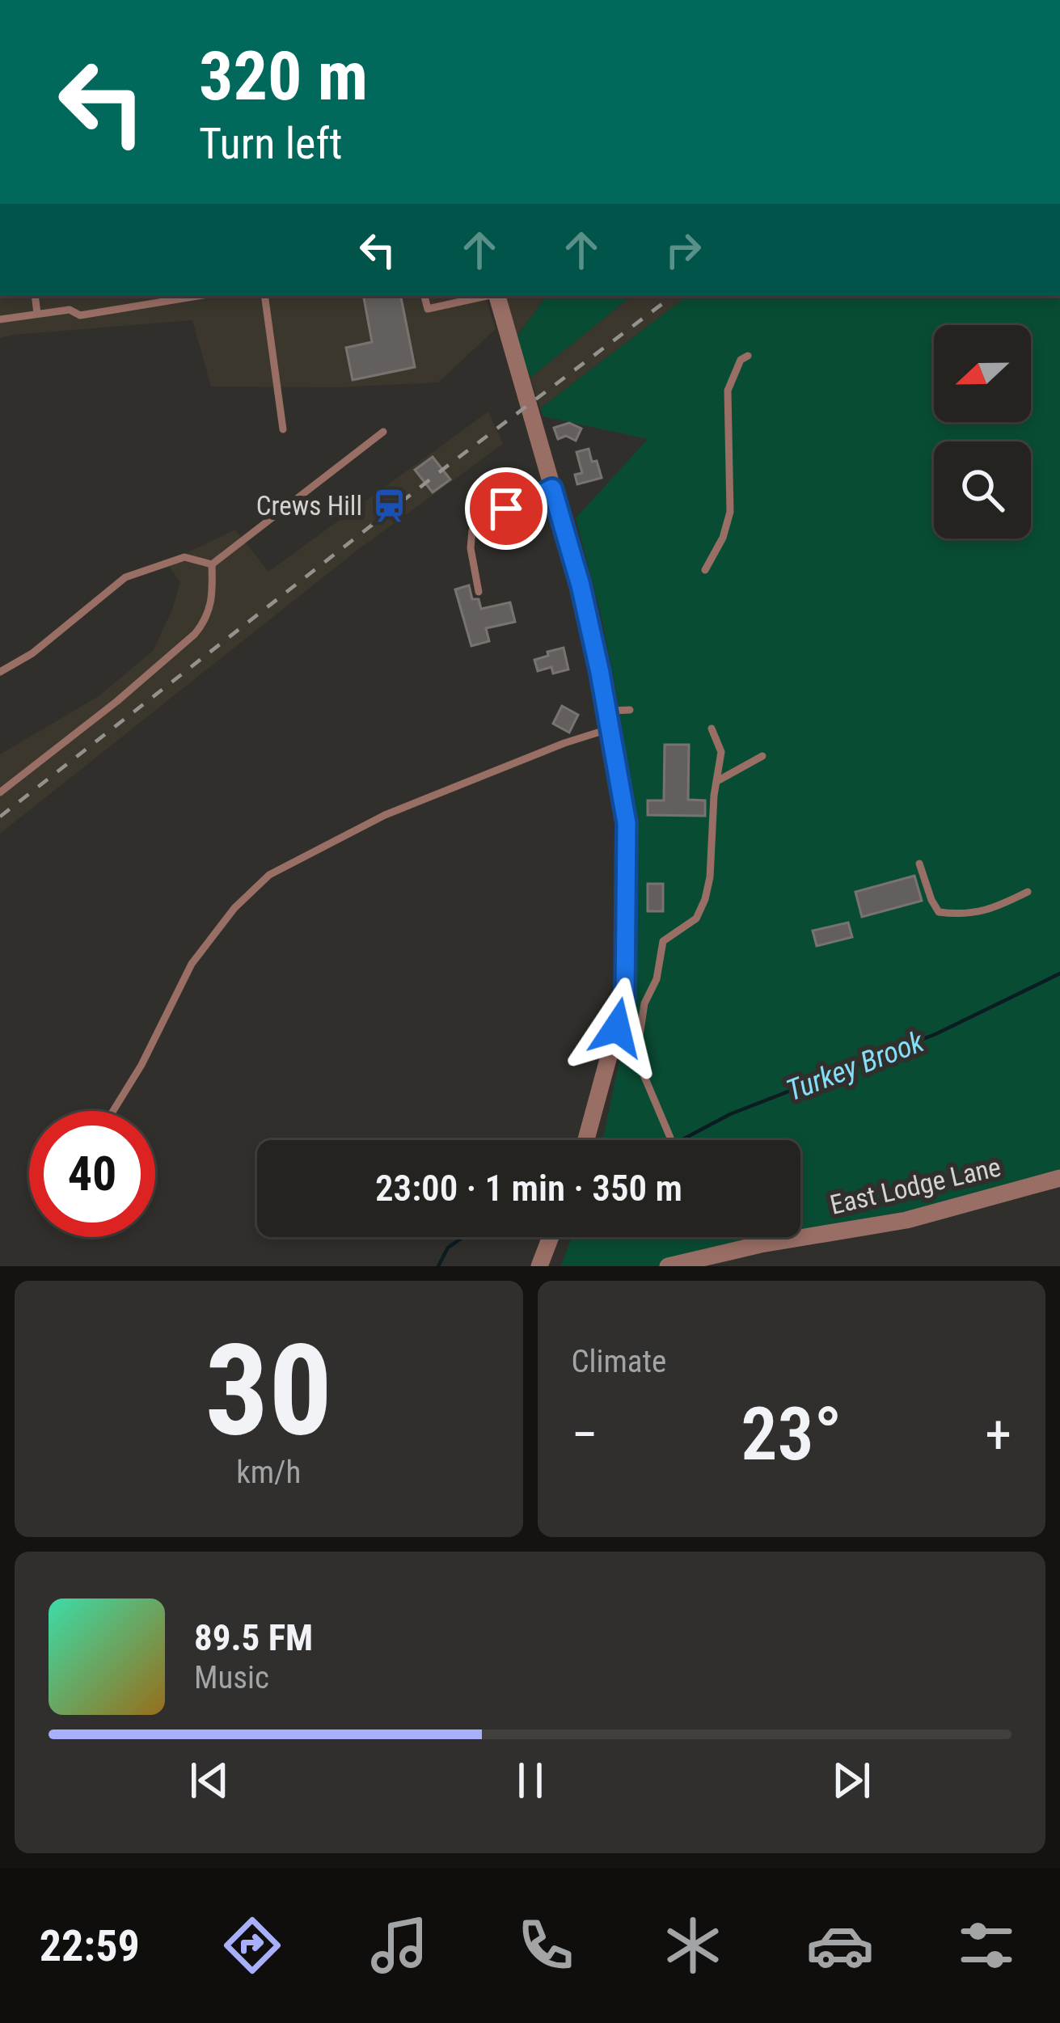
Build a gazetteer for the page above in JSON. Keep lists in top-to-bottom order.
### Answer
{
  "streets": {
    "street": ["East Lodge Lane"]
  },
  "water": ["Turkey Brook"],
  "places": {
    "station": ["Crews Hill"]
  },
  "north": "left",
  "page": {
    "turn": ["320 m", "Turn left"],
    "limit": "40",
    "trip": "23:00 · 1 min · 350 m",
    "tile": [
      ["30", "km/h"],
      "Climate"
    ],
    "heat": ["−", "23°", "+"],
    "song": ["89.5 FM", "Music"],
    "tabs": "22:59"
  }
}
